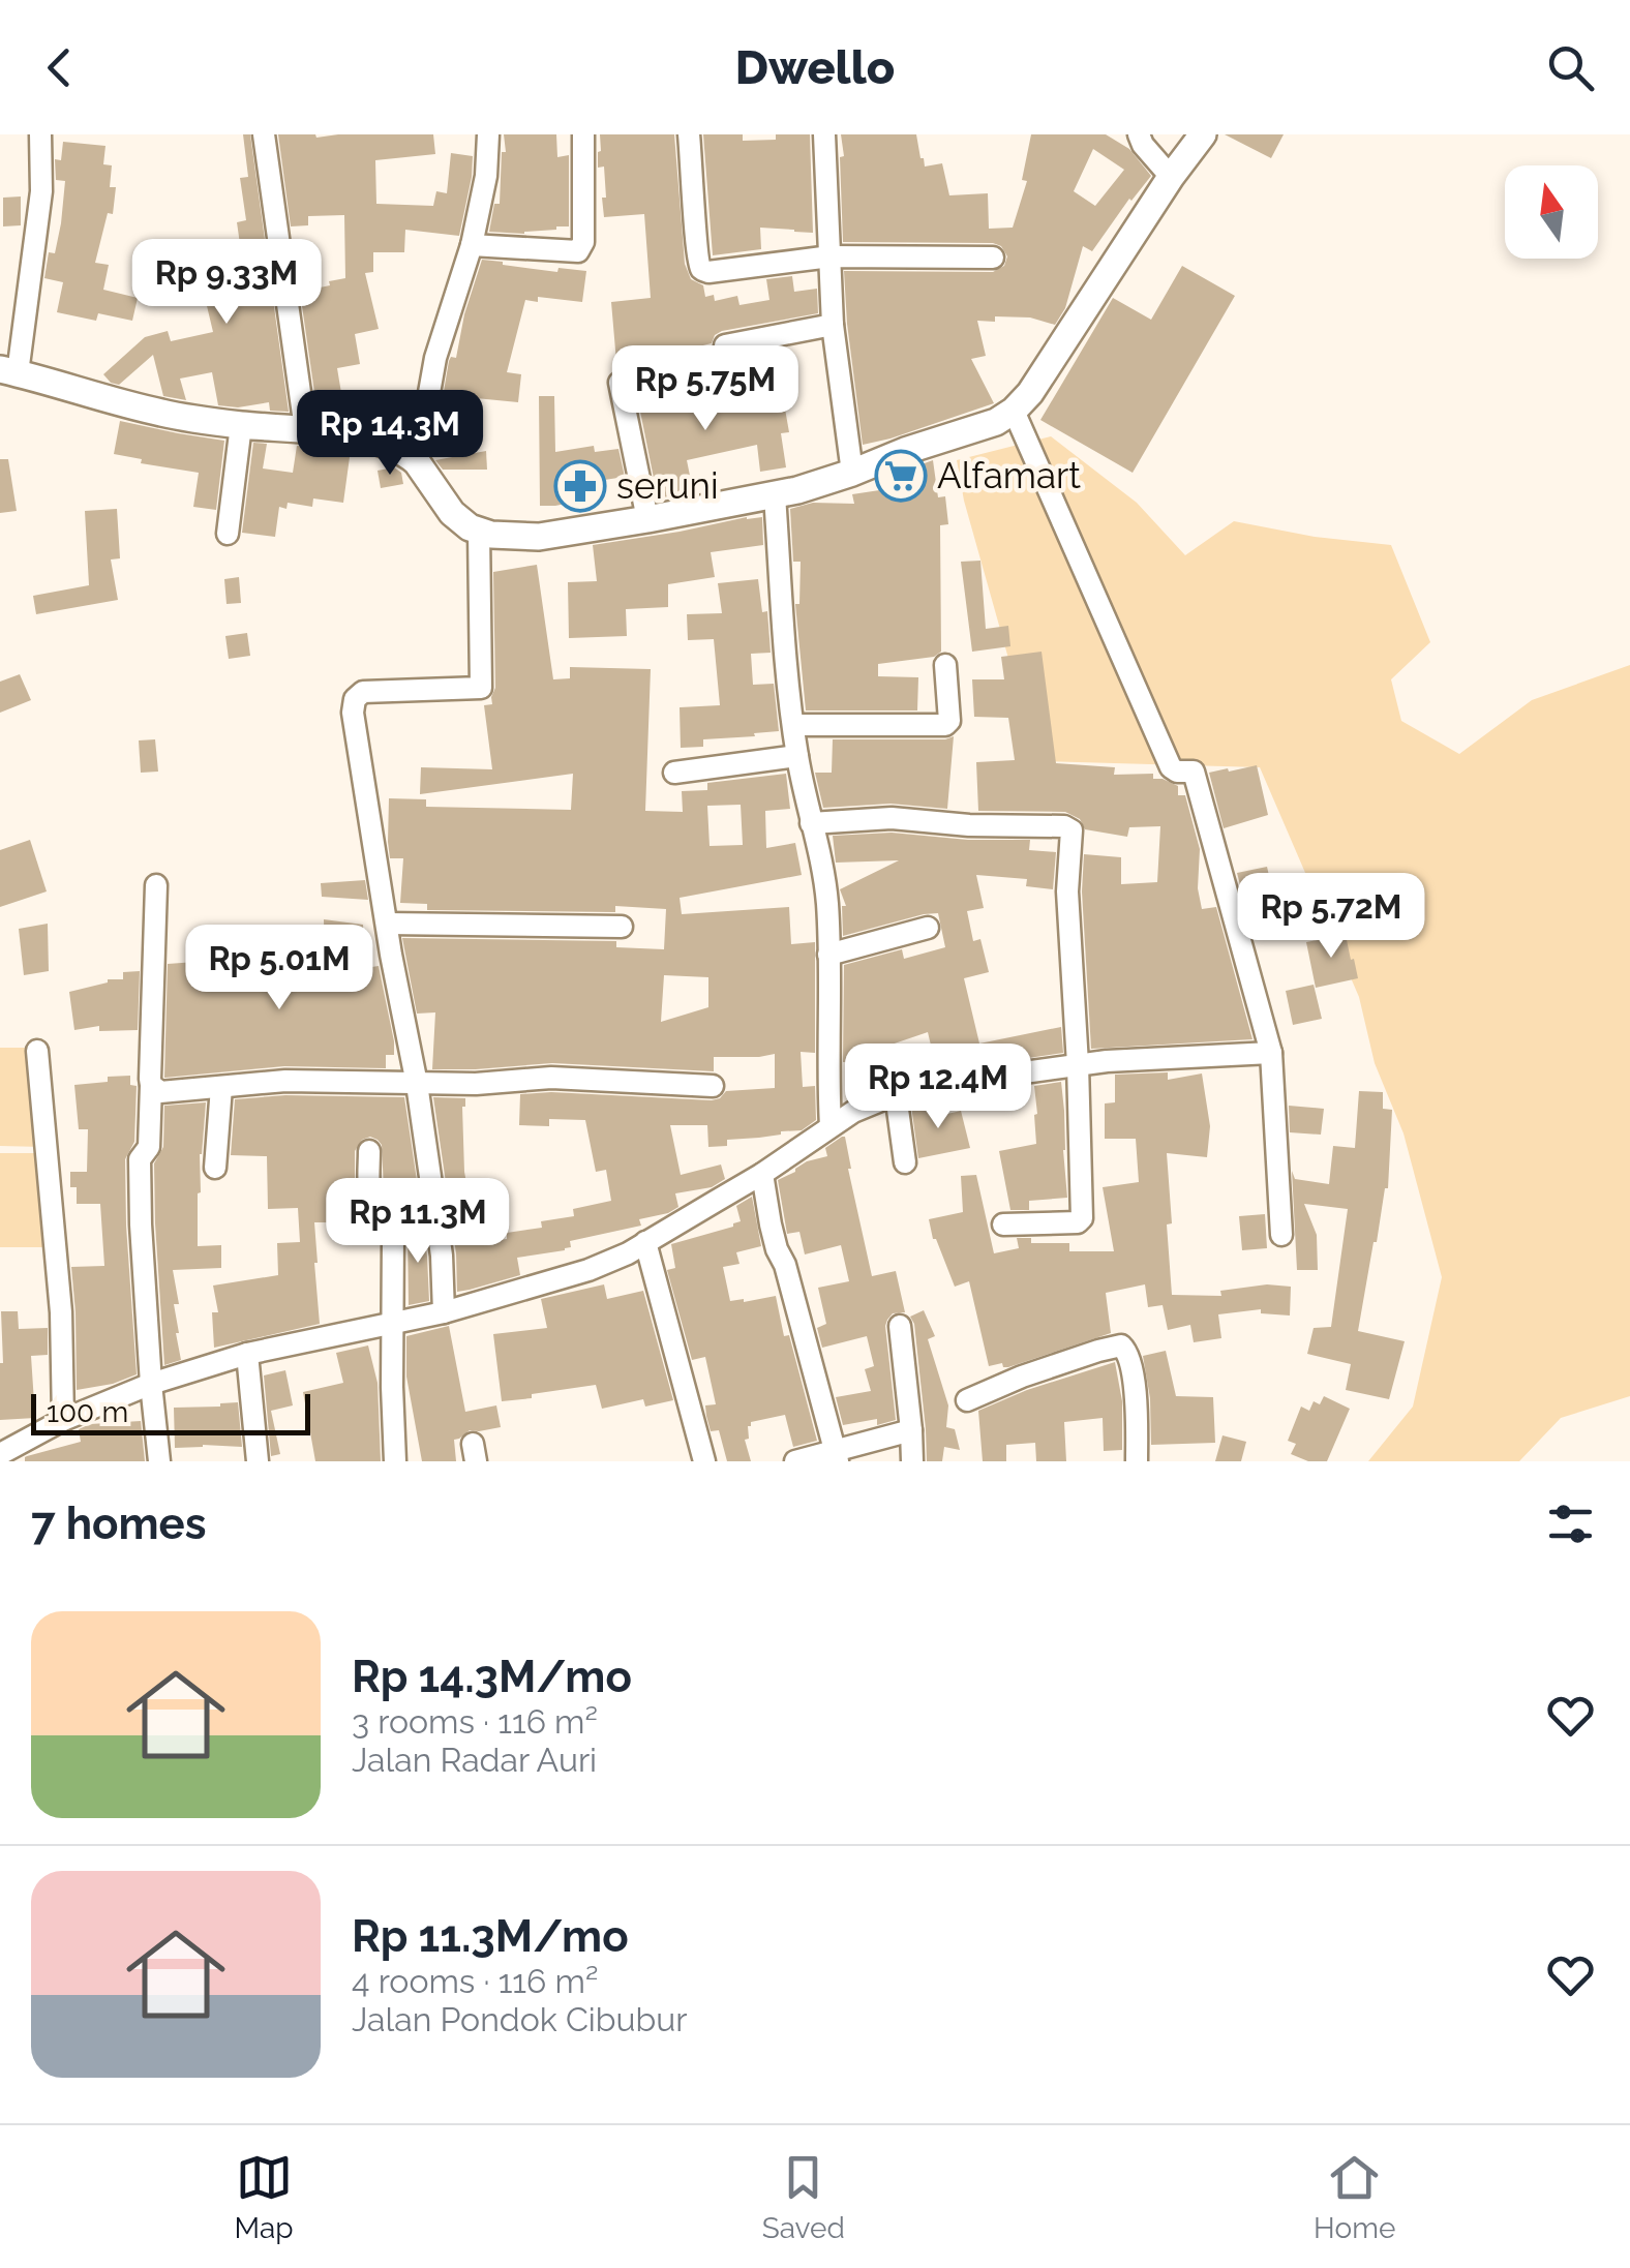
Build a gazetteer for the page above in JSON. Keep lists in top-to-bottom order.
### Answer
{
  "places": {
    "supermarket": ["Alfamart"],
    "pharmacy": ["seruni"]
  },
  "scale_bar": "100 m",
  "north": "top",
  "page": {
    "header": "Dwello",
    "price": [
      "Rp 9.33M",
      "Rp 5.75M",
      "Rp 14.3M",
      "Rp 5.72M",
      "Rp 5.01M",
      "Rp 12.4M",
      "Rp 11.3M"
    ],
    "scale": "100 m",
    "heading": "7 homes",
    "list": [
      {
        "name": "Rp 14.3M/mo",
        "note": "3 rooms · 116 m² · Jalan Radar Auri"
      },
      {
        "name": "Rp 11.3M/mo",
        "note": "4 rooms · 116 m² · Jalan Pondok Cibubur"
      }
    ],
    "tabs": ["Map", "Saved", "Home"]
  }
}
